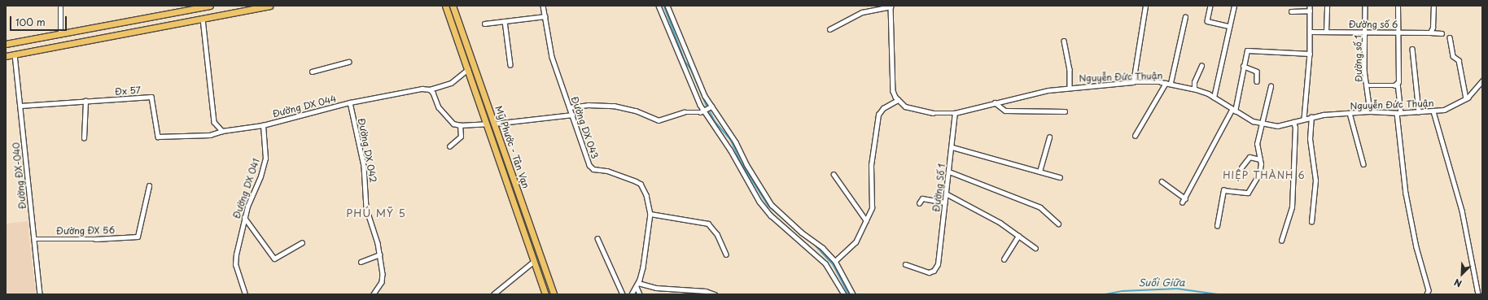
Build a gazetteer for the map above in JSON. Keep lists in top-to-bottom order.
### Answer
{
  "streets": {
    "main road": ["Mỹ Phước - Tân Vạn"],
    "street": [
      "Đường số 6",
      "Đường số 1",
      "Nguyễn Đức Thuận",
      "Đx 57",
      "Đường DX 044",
      "Đường DX 043",
      "Đường DX 042",
      "Đường ĐX-040",
      "Đường Số 1",
      "Đường DX 041",
      "Đường ĐX 56"
    ]
  },
  "crossings": [
    ["Đường số 6", "Đường số 1"],
    ["Đường số 1", "Nguyễn Đức Thuận"],
    ["Nguyễn Đức Thuận", "Đường Số 1"],
    ["Đx 57", "Đường DX 044"],
    ["Đx 57", "Đường ĐX-040"],
    ["Đường DX 044", "Mỹ Phước - Tân Vạn"],
    ["Đường DX 044", "Đường DX 042"],
    ["Đường DX 044", "Đường DX 041"],
    ["Đường ĐX-040", "Đường ĐX 56"]
  ],
  "districts": ["HIỆP THÀNH 6", "PHÚ MỸ 5"],
  "water": ["Suối Giữa"],
  "scale_bar": "100 m",
  "north": "bottom left"
}
